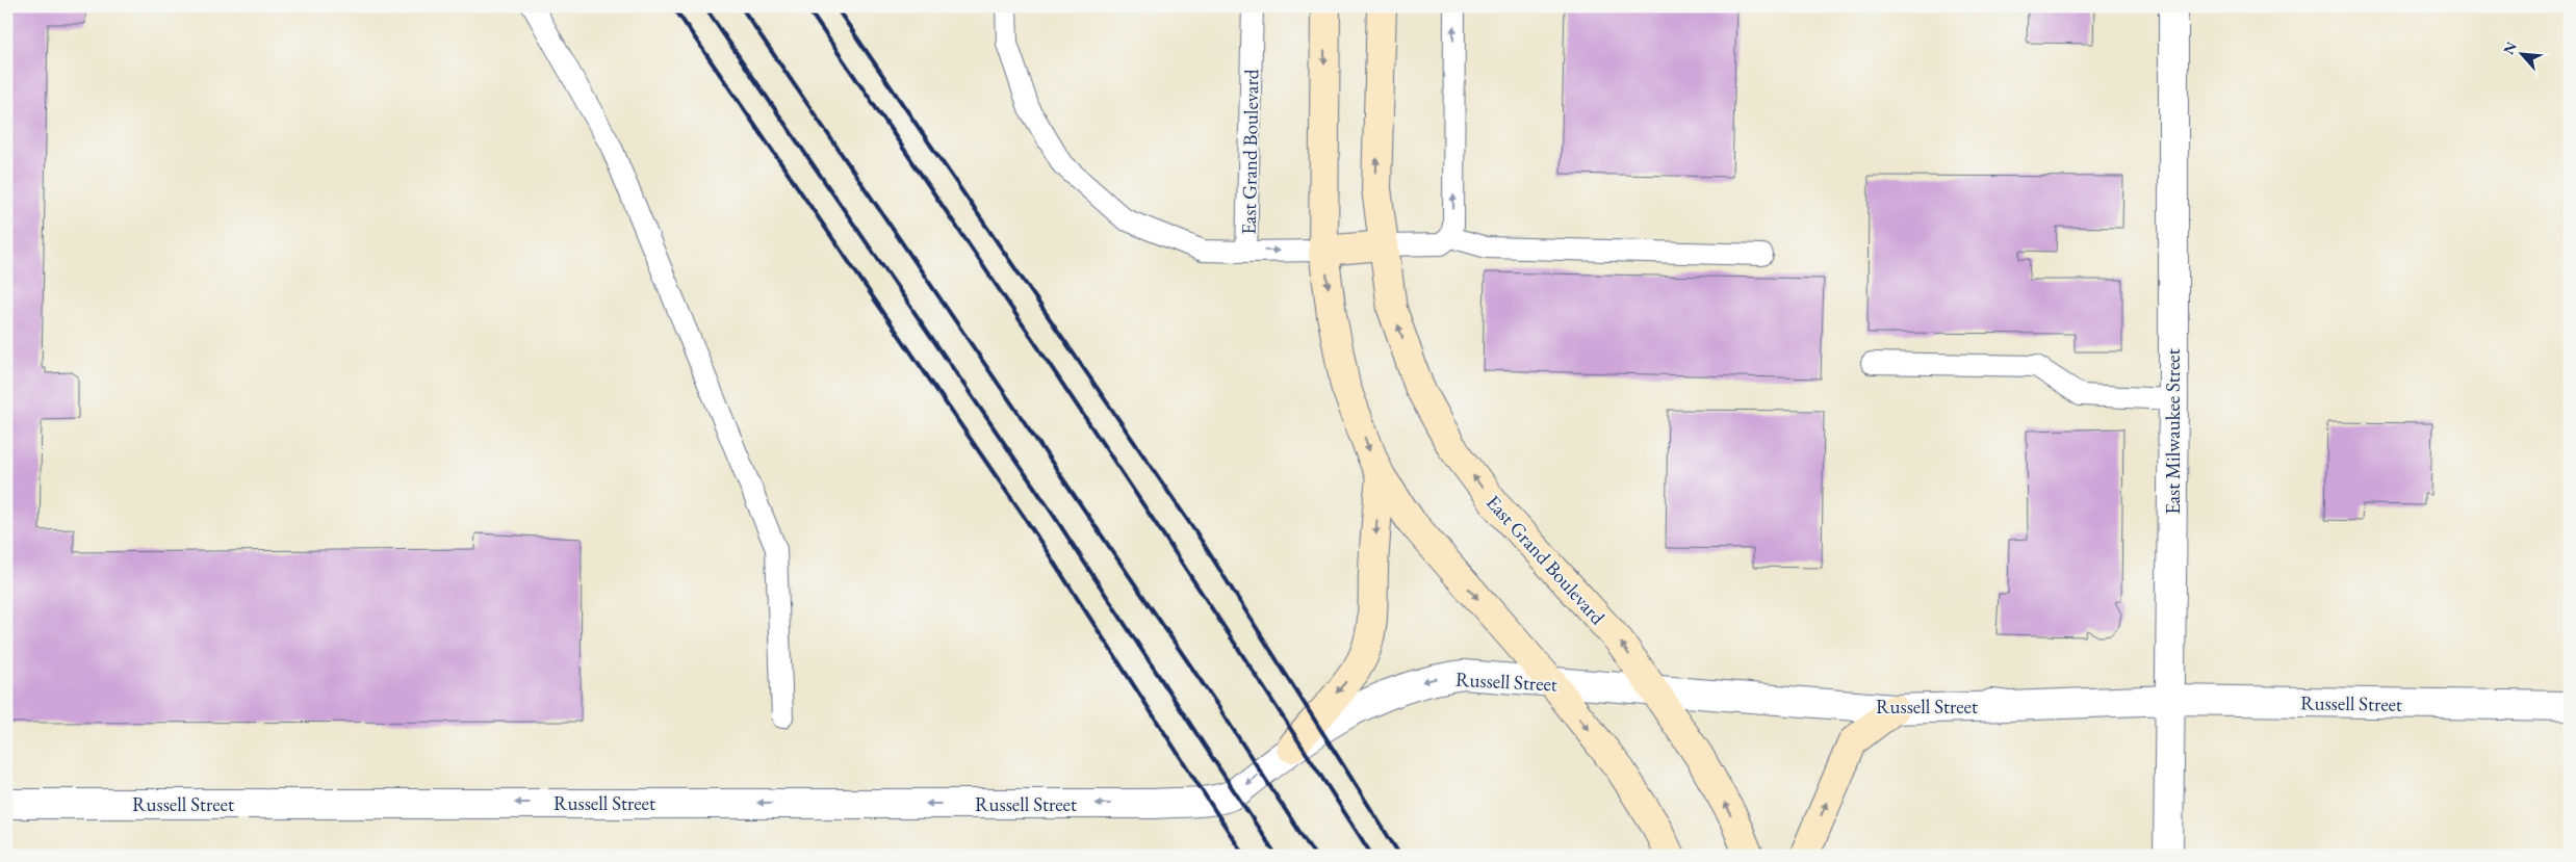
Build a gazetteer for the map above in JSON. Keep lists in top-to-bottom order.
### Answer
{
  "streets": {
    "main road": ["East Grand Boulevard"],
    "street": ["East Milwaukee Street", "Russell Street"]
  },
  "crossings": [
    ["East Grand Boulevard", "Russell Street"],
    ["East Milwaukee Street", "Russell Street"]
  ],
  "one_way": ["Russell Street"],
  "north": "top left"
}
